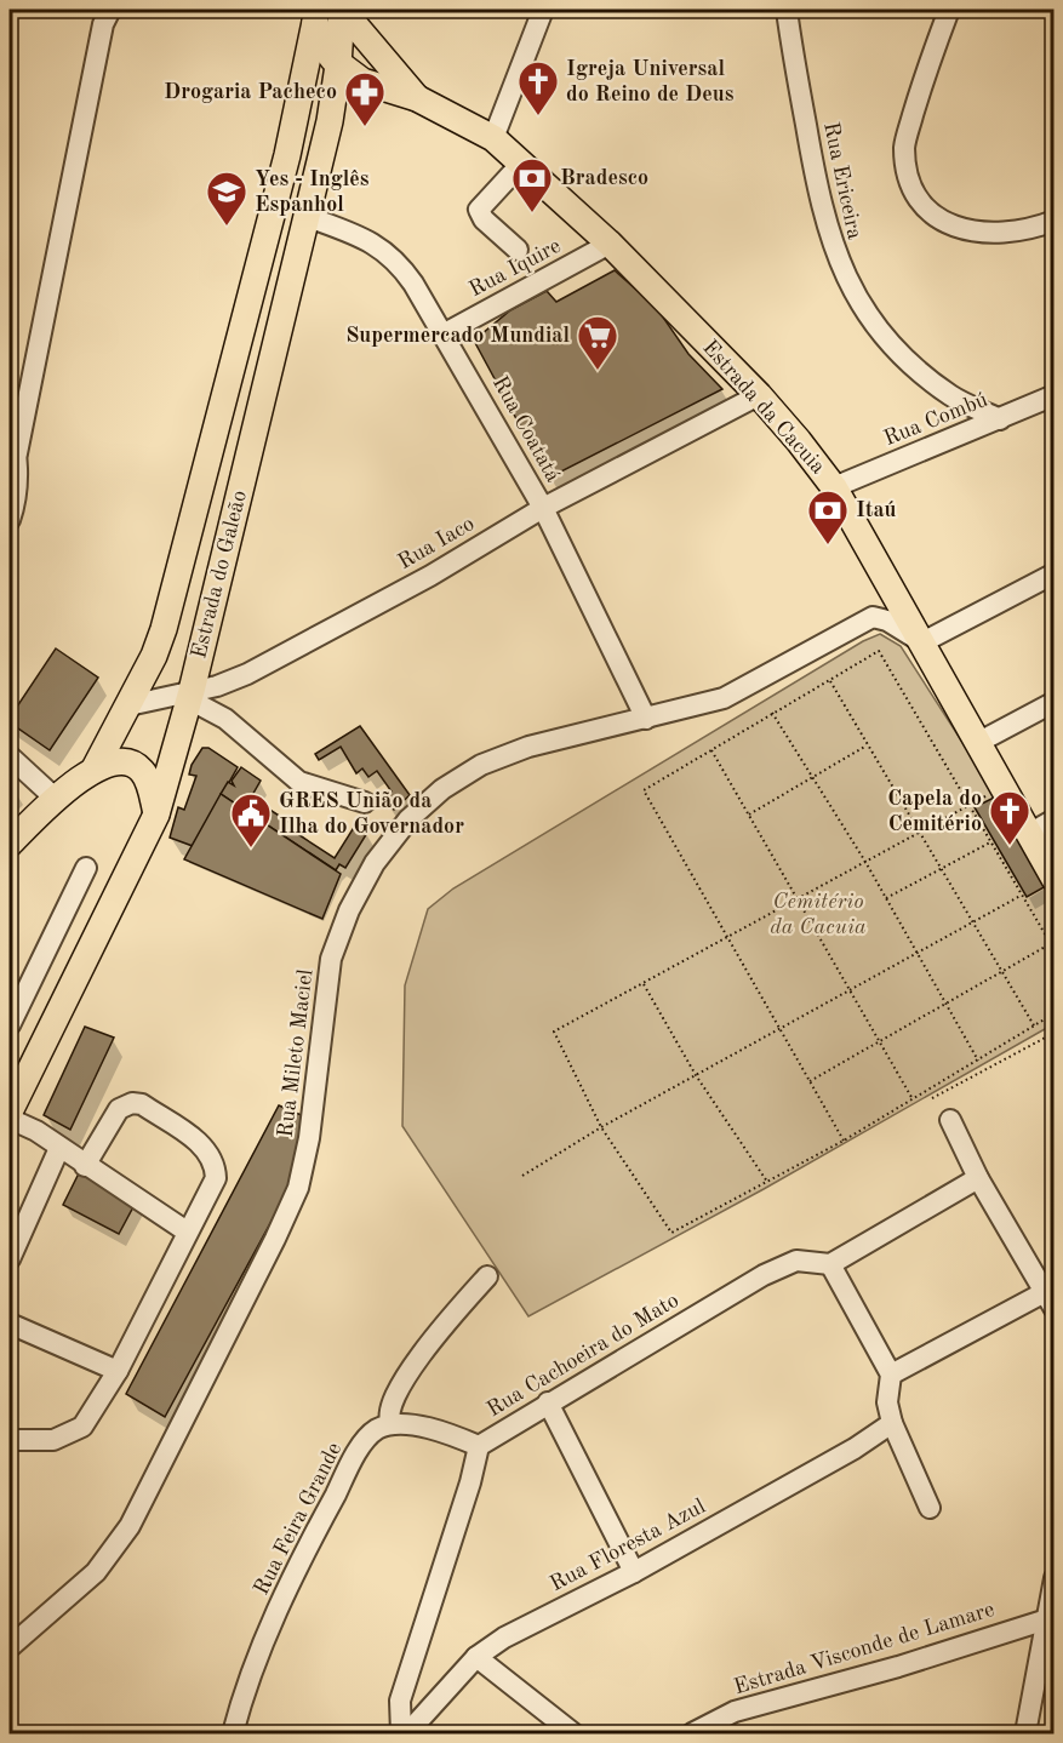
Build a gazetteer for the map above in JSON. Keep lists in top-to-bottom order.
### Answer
{
  "streets": {
    "main road": ["Estrada da Cacuia", "Estrada do Galeão"],
    "street": [
      "Rua Ericeira",
      "Rua Iquire",
      "Rua Combú",
      "Rua Coatatá",
      "Rua Iaco",
      "Rua Mileto Maciel",
      "Rua Cachoeira do Mato",
      "Rua Feira Grande",
      "Rua Floresta Azul",
      "Estrada Visconde de Lamare"
    ]
  },
  "crossings": [
    ["Rua Ericeira", "Rua Combú"],
    ["Rua Iquire", "Estrada da Cacuia"],
    ["Rua Iquire", "Rua Coatatá"],
    ["Estrada da Cacuia", "Rua Combú"],
    ["Estrada da Cacuia", "Rua Iaco"],
    ["Estrada da Cacuia", "Estrada do Galeão"],
    ["Rua Coatatá", "Rua Iaco"],
    ["Rua Coatatá", "Estrada do Galeão"],
    ["Rua Coatatá", "Rua Mileto Maciel"]
  ],
  "parks": ["Cemitério da Cacuia"],
  "places": {
    "church": ["Igreja Universal do Reino de Deus", "Capela do Cemitério"],
    "pharmacy": ["Drogaria Pacheco"],
    "bank": ["Bradesco", "Itaú"],
    "school or university": ["Yes - Inglês Espanhol"],
    "supermarket": ["Supermercado Mundial"],
    "public building": ["GRES União da Ilha do Governador"]
  }
}
